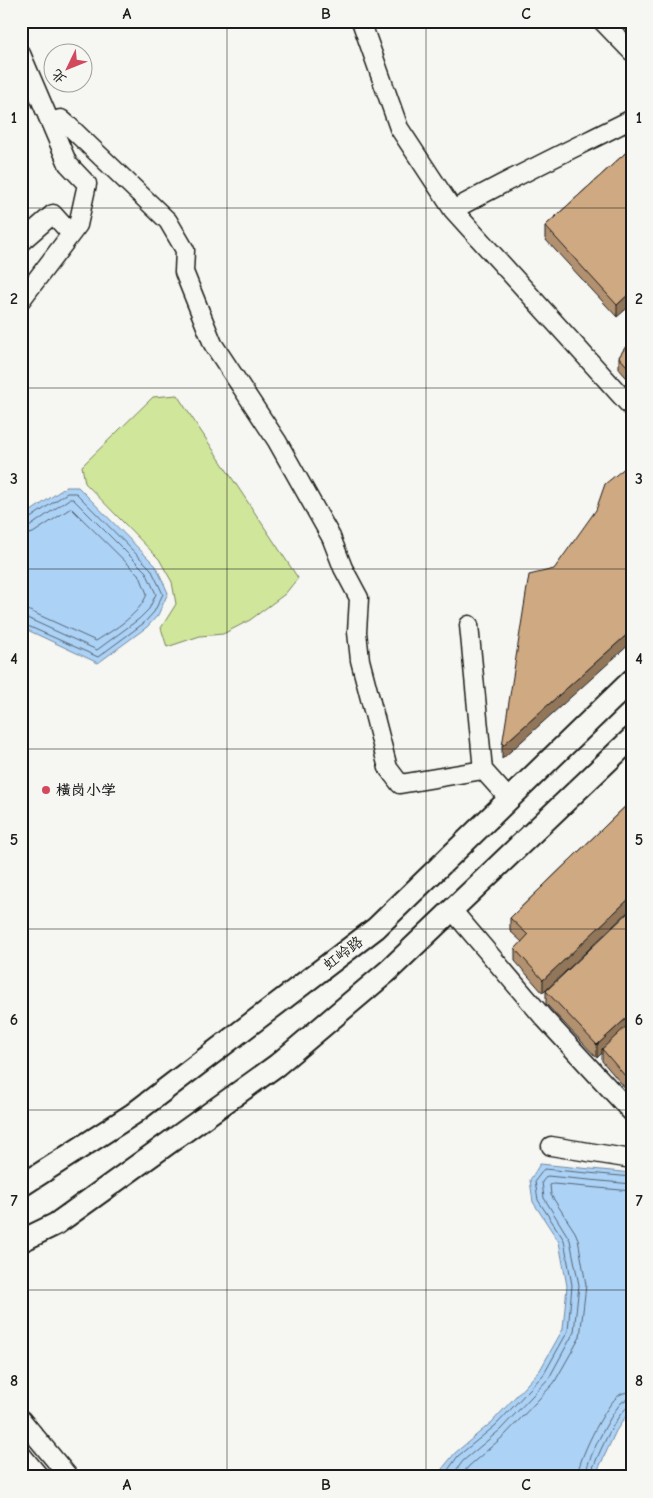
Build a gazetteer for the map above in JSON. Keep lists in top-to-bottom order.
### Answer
{
  "streets": {
    "main road": ["虹岭路"]
  },
  "places": ["横岗小学"],
  "north": "bottom left",
  "grid": {
    "columns": ["A", "B", "C"],
    "rows": [
      "1",
      "2",
      "3",
      "4",
      "5",
      "6",
      "7",
      "8"
    ]
  }
}
